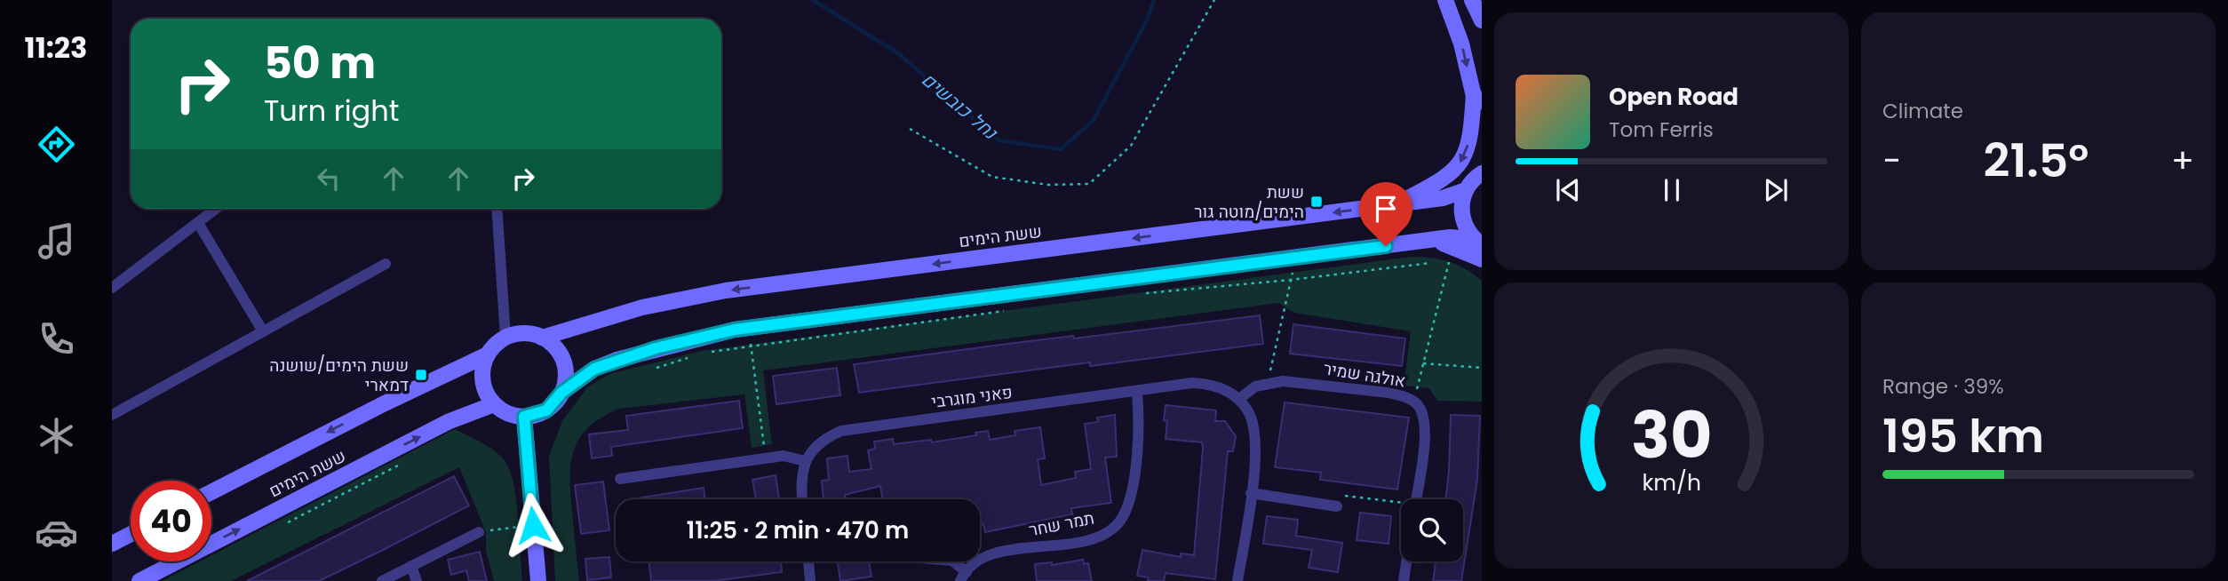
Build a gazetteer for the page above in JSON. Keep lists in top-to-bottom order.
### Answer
{
  "streets": {
    "main road": ["ששת הימים"],
    "street": ["אולגה שמיר", "פאני מוגרבי", "תמר שחר"]
  },
  "crossings": [
    ["פאני מוגרבי", "תמר שחר"]
  ],
  "water": ["נחל כובשים"],
  "places": {
    "transit": ["ששת הימים/מוטה גור", "ששת הימים/שושנה דמארי"]
  },
  "page": {
    "tabs": "11:23",
    "tile": [
      "Climate",
      ["Range · 39%", "195 km"]
    ],
    "turn": ["50 m", "Turn right"],
    "song": ["Open Road", "Tom Ferris"],
    "heat": ["−", "21.5°", "+"],
    "limit": "40",
    "trip": "11:25 · 2 min · 470 m",
    "gauge": ["30", "km/h"]
  }
}
